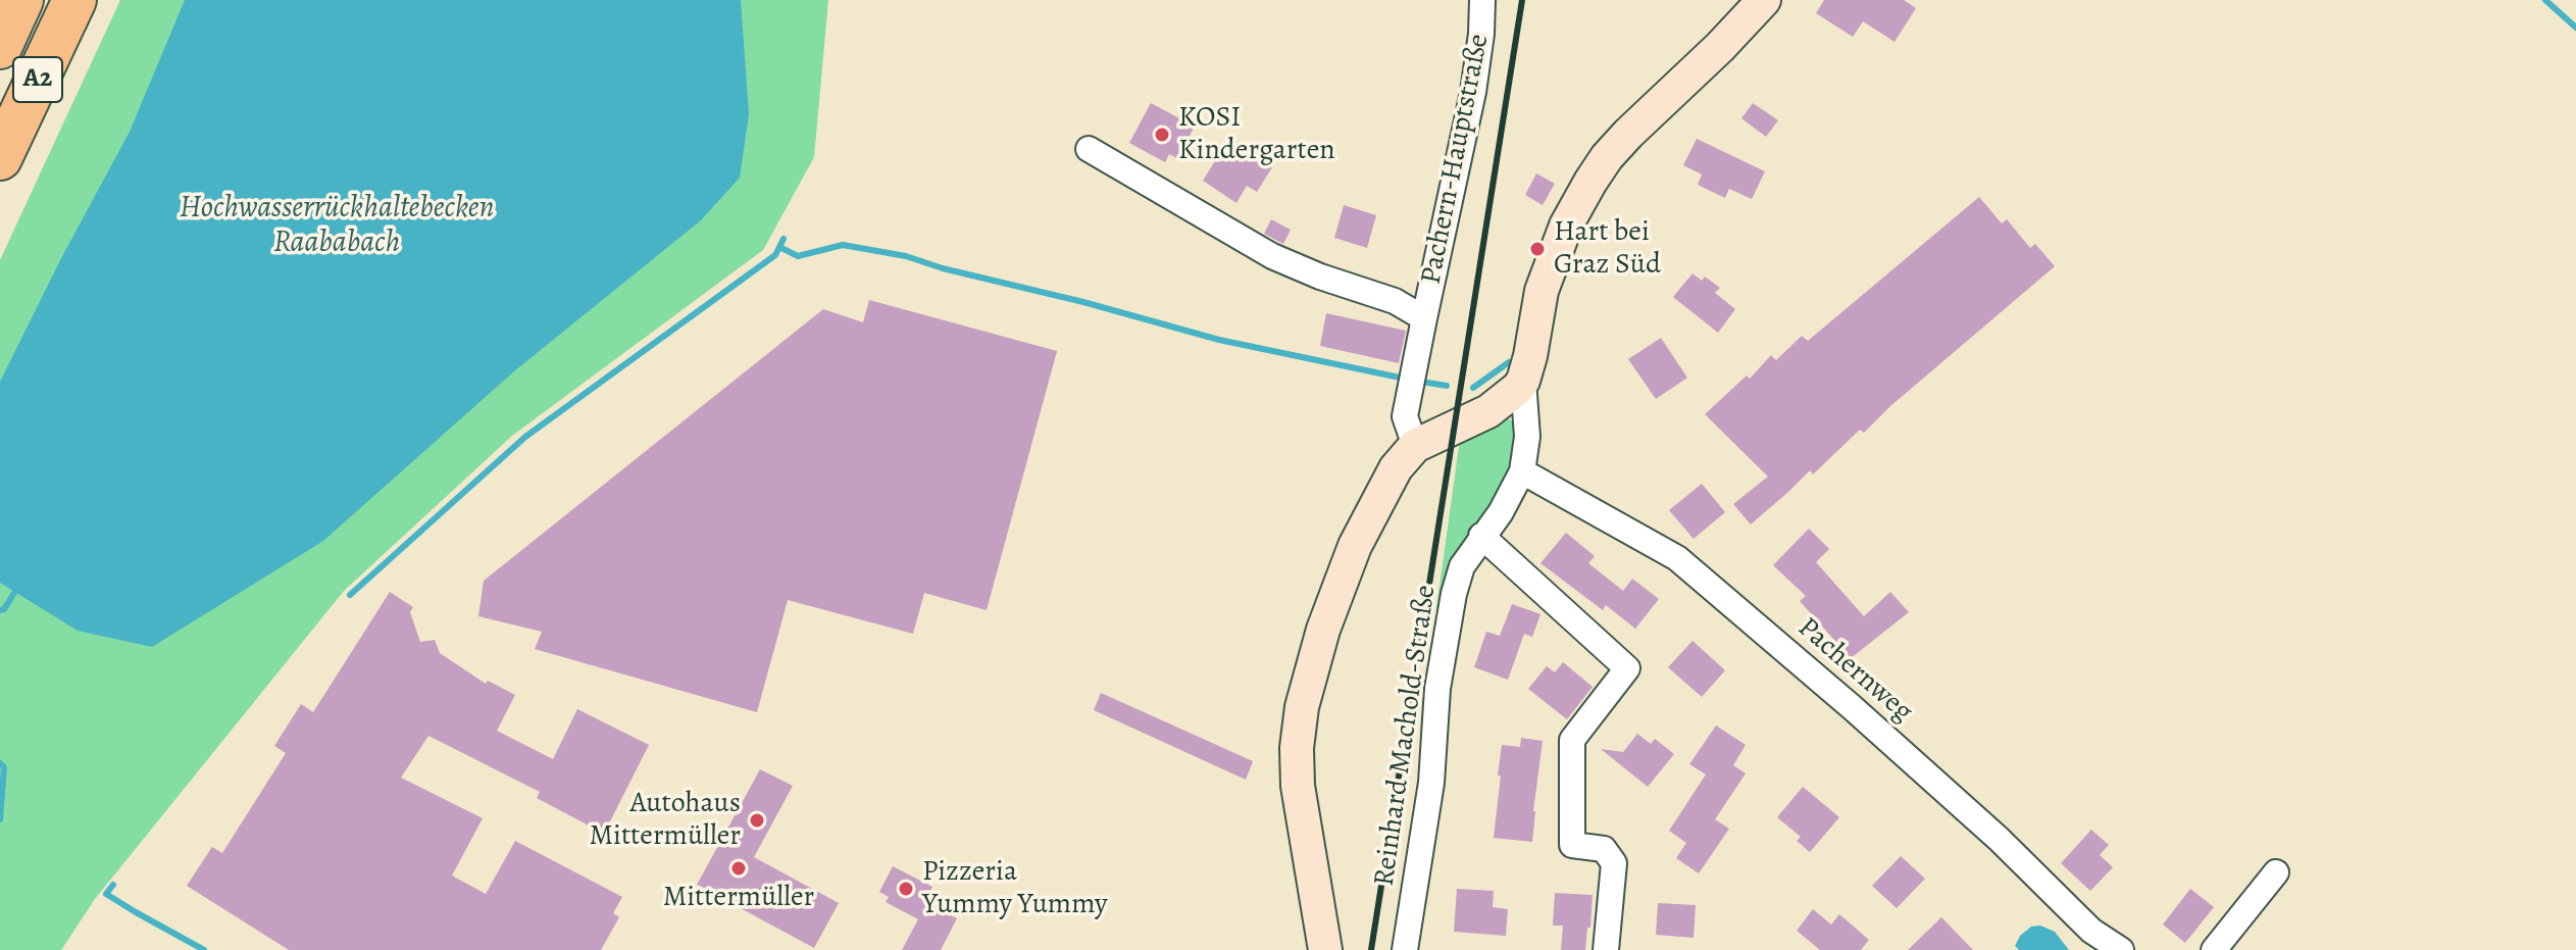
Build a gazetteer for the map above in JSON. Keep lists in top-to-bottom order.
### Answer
{
  "streets": {
    "highway": ["A2"],
    "street": ["Pachern-Hauptstraße", "Pachernweg", "Reinhard Machold-Straße"]
  },
  "crossings": [
    ["Pachernweg", "Reinhard Machold-Straße"]
  ],
  "water": ["Hochwasserrückhaltebecken Raababach"],
  "places": [
    "KOSI Kindergarten",
    "Hart bei Graz Süd",
    "Autohaus Mittermüller",
    "Mittermüller",
    "Pizzeria Yummy Yummy"
  ]
}
